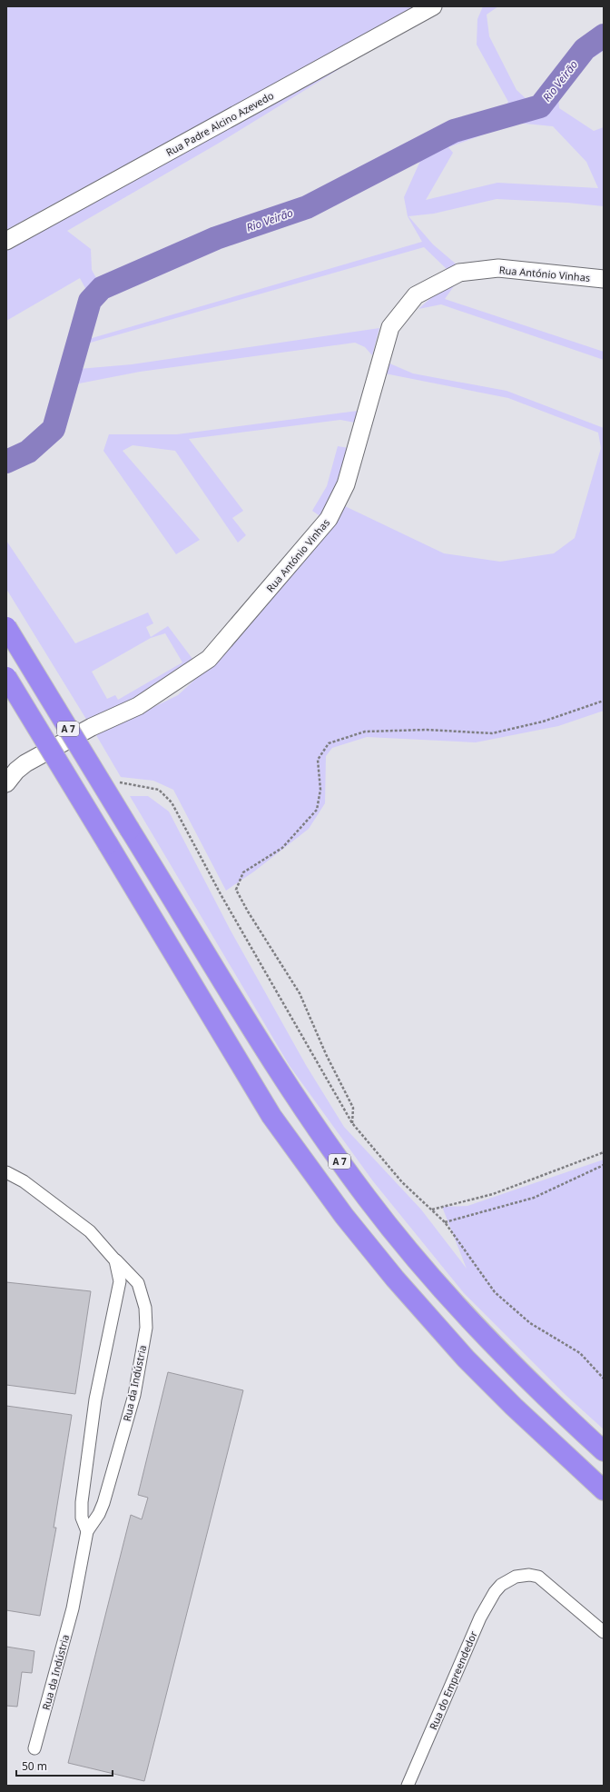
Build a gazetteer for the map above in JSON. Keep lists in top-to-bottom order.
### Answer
{
  "streets": {
    "highway": ["A 7"],
    "street": [
      "Rua Padre Alcino Azevedo",
      "Rua António Vinhas",
      "Rua da Indústria",
      "Rua do Empreendedor"
    ]
  },
  "water": ["Rio Veirão"],
  "scale_bar": "50 m"
}
